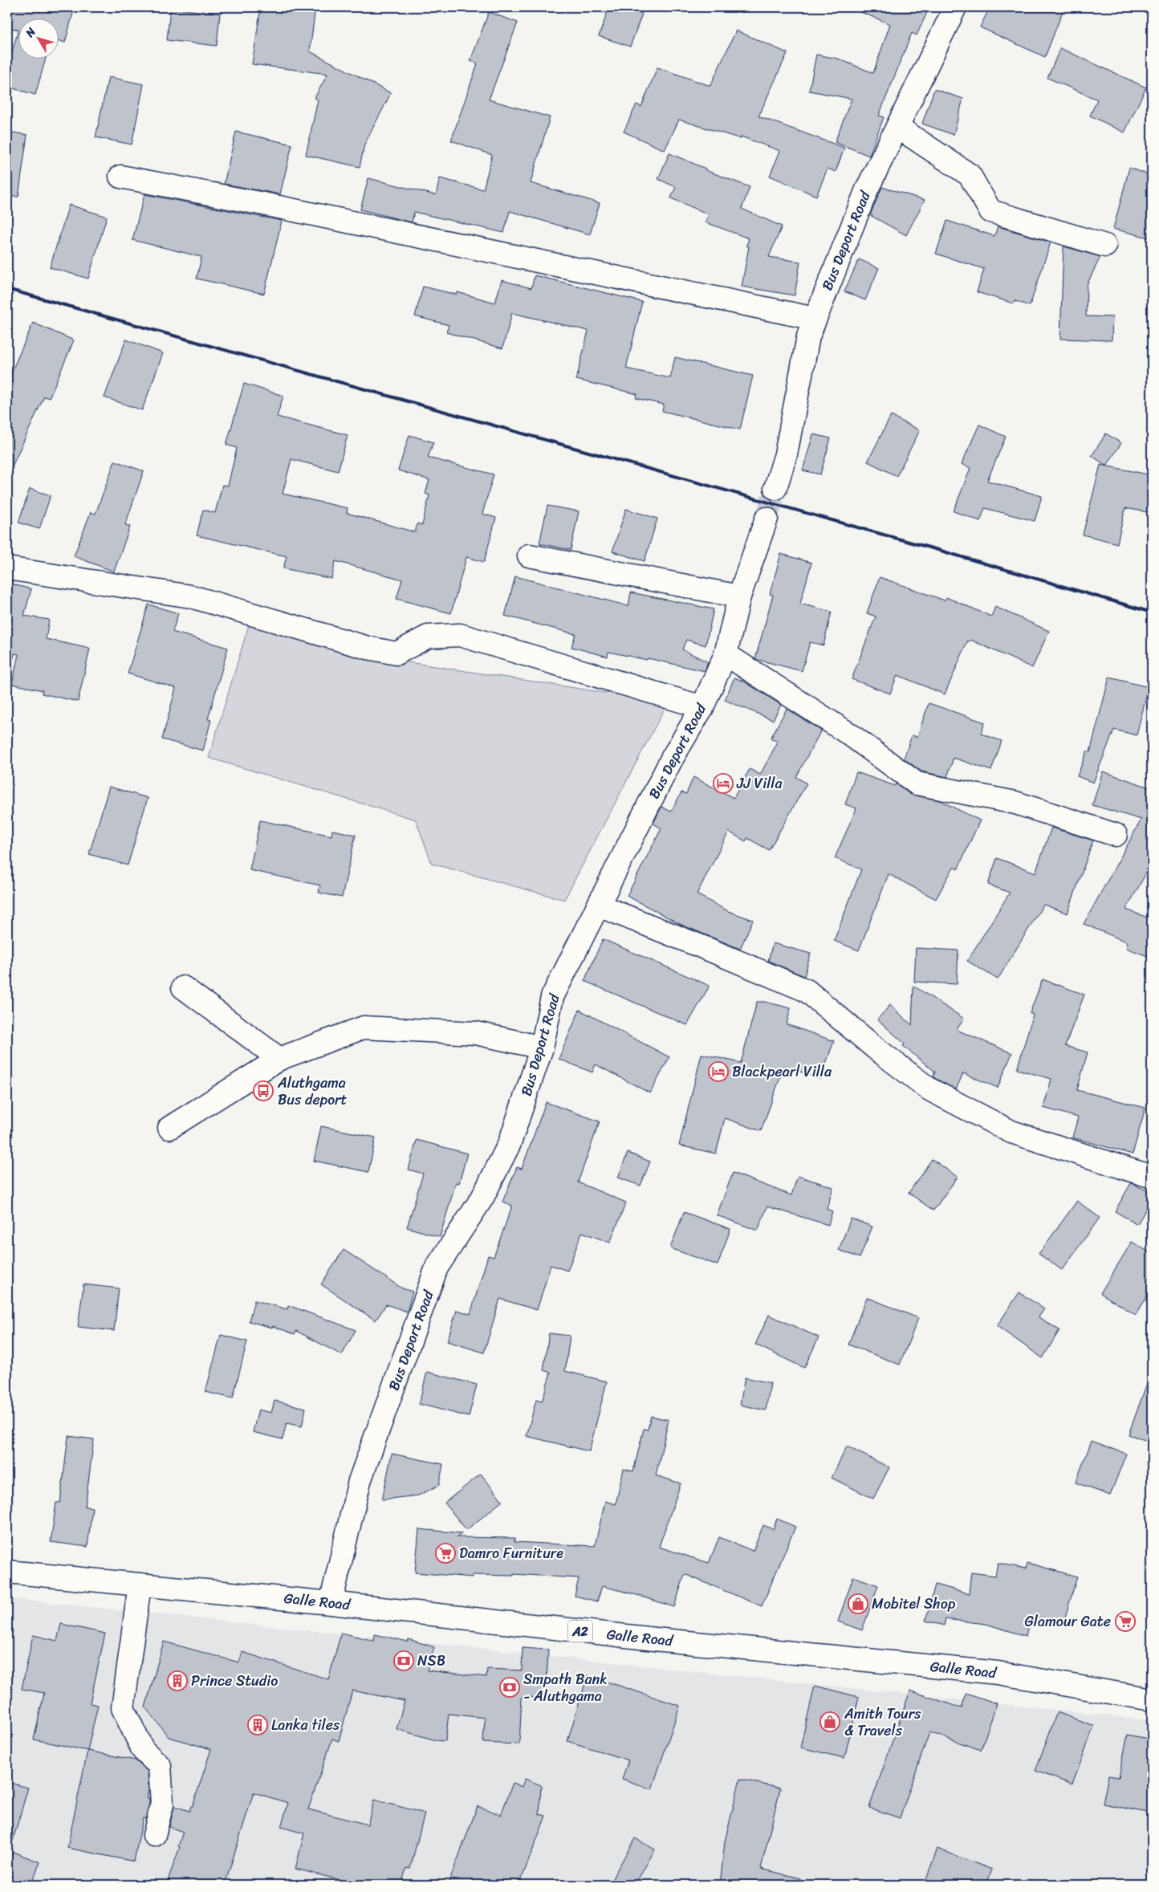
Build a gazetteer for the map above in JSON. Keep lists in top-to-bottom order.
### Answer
{
  "streets": {
    "main road": ["Bus Deport Road", "Galle Road", "A2"]
  },
  "crossings": [
    ["Bus Deport Road", "Galle Road"]
  ],
  "places": {
    "hotel": ["JJ Villa", "Blackpearl Villa"],
    "bus stop": ["Aluthgama Bus deport"],
    "supermarket": ["Damro Furniture", "Glamour Gate"],
    "shop": ["Mobitel Shop", "Amith Tours & Travels"],
    "bank": ["NSB", "Smpath Bank - Aluthgama"],
    "building": ["Prince Studio", "Lanka tiles"]
  },
  "north": "top left"
}
